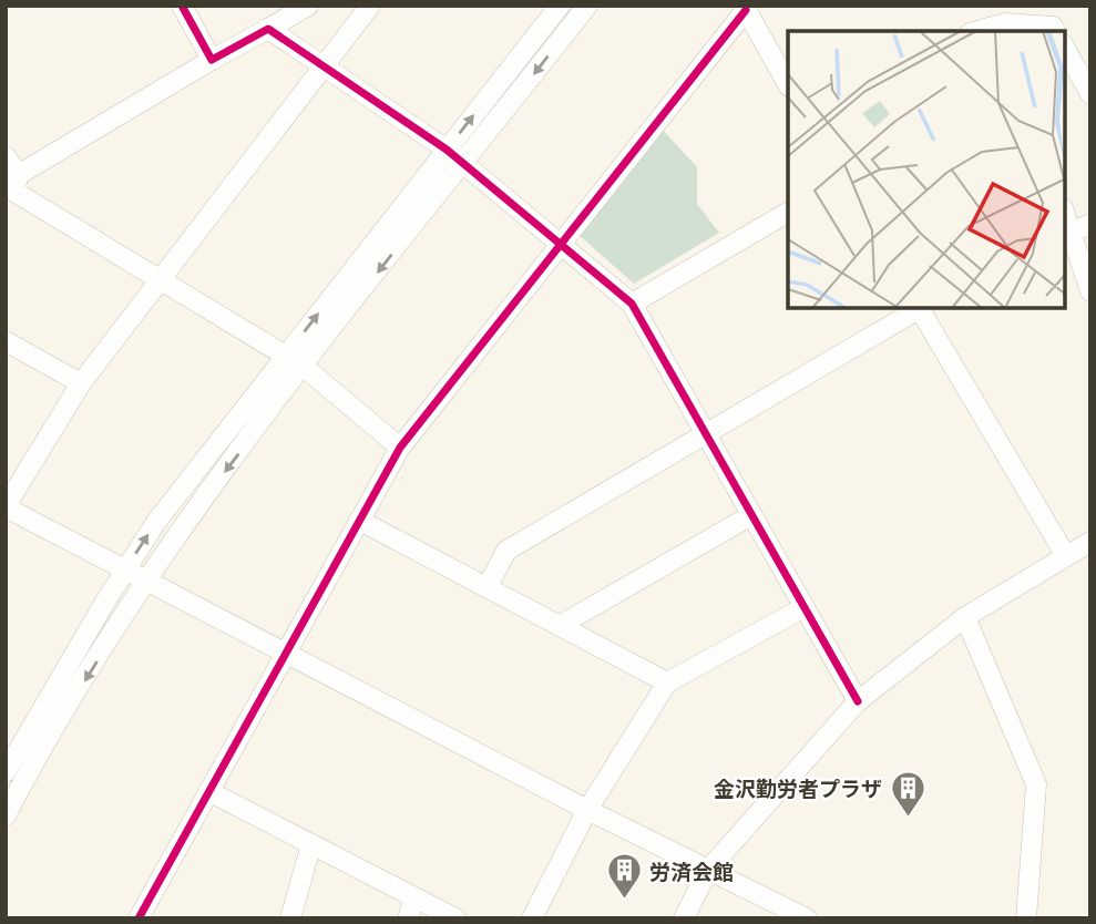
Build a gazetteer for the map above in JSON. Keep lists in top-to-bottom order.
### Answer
{
  "places": {
    "building": ["金沢勤労者プラザ", "労済会館"]
  }
}
